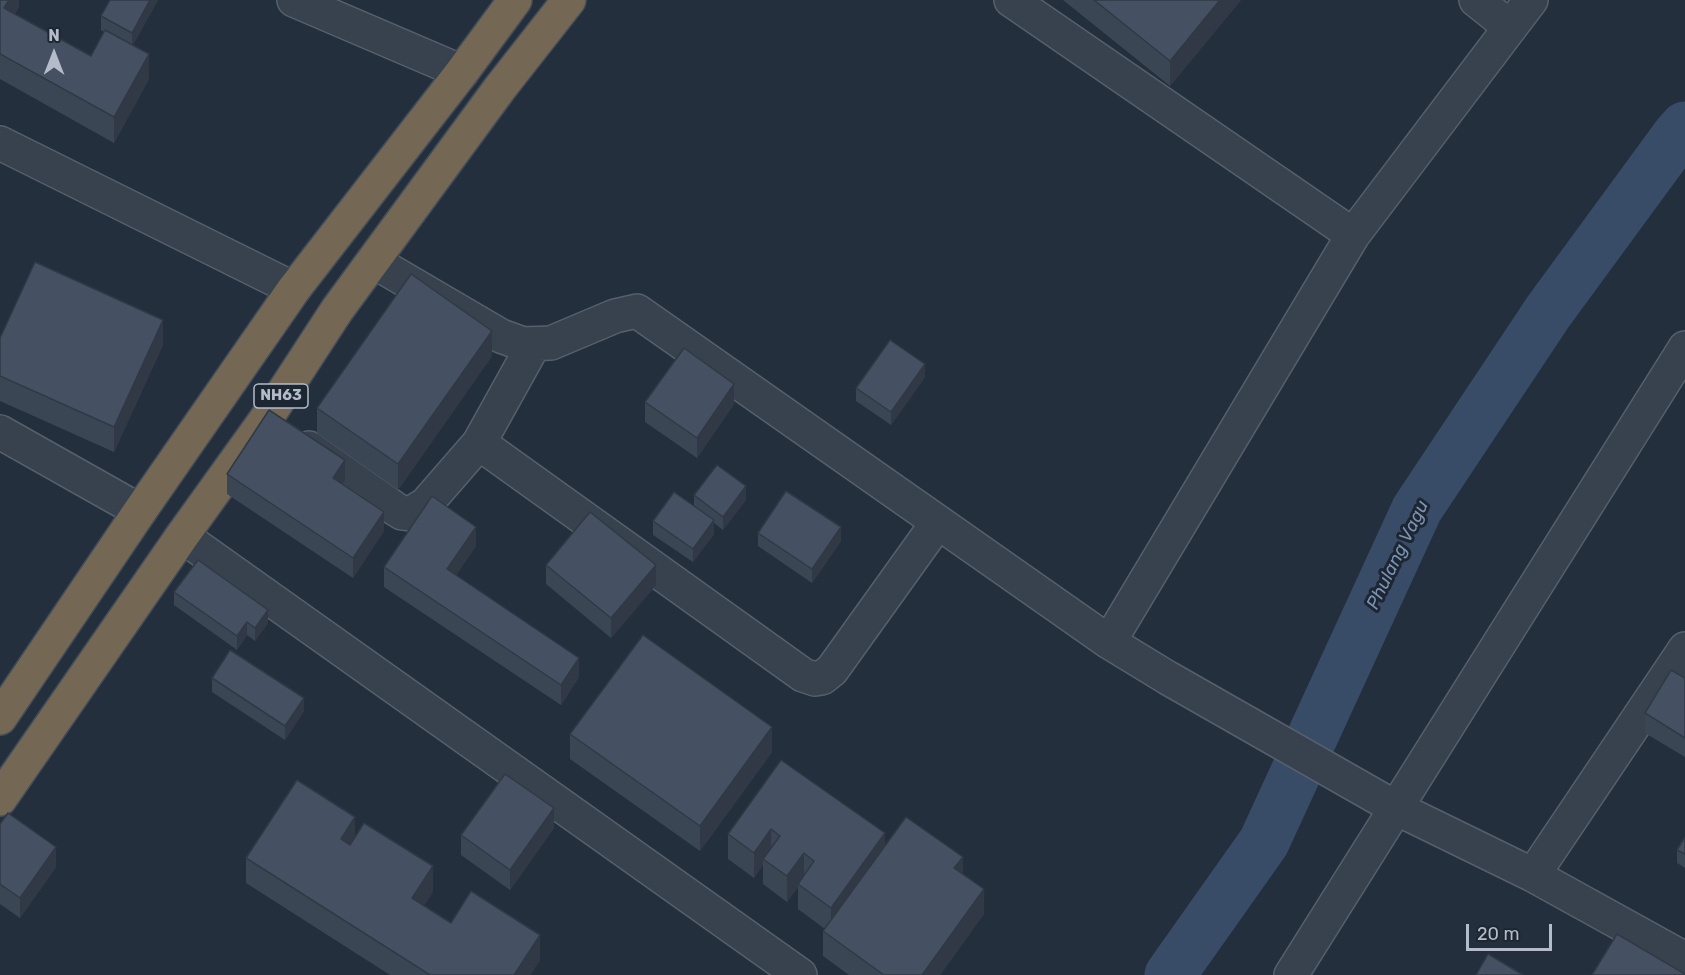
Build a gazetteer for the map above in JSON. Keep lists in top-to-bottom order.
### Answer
{
  "streets": {
    "highway": ["NH63"]
  },
  "water": ["Phulang Vagu"],
  "scale_bar": "20 m",
  "north": "top"
}
